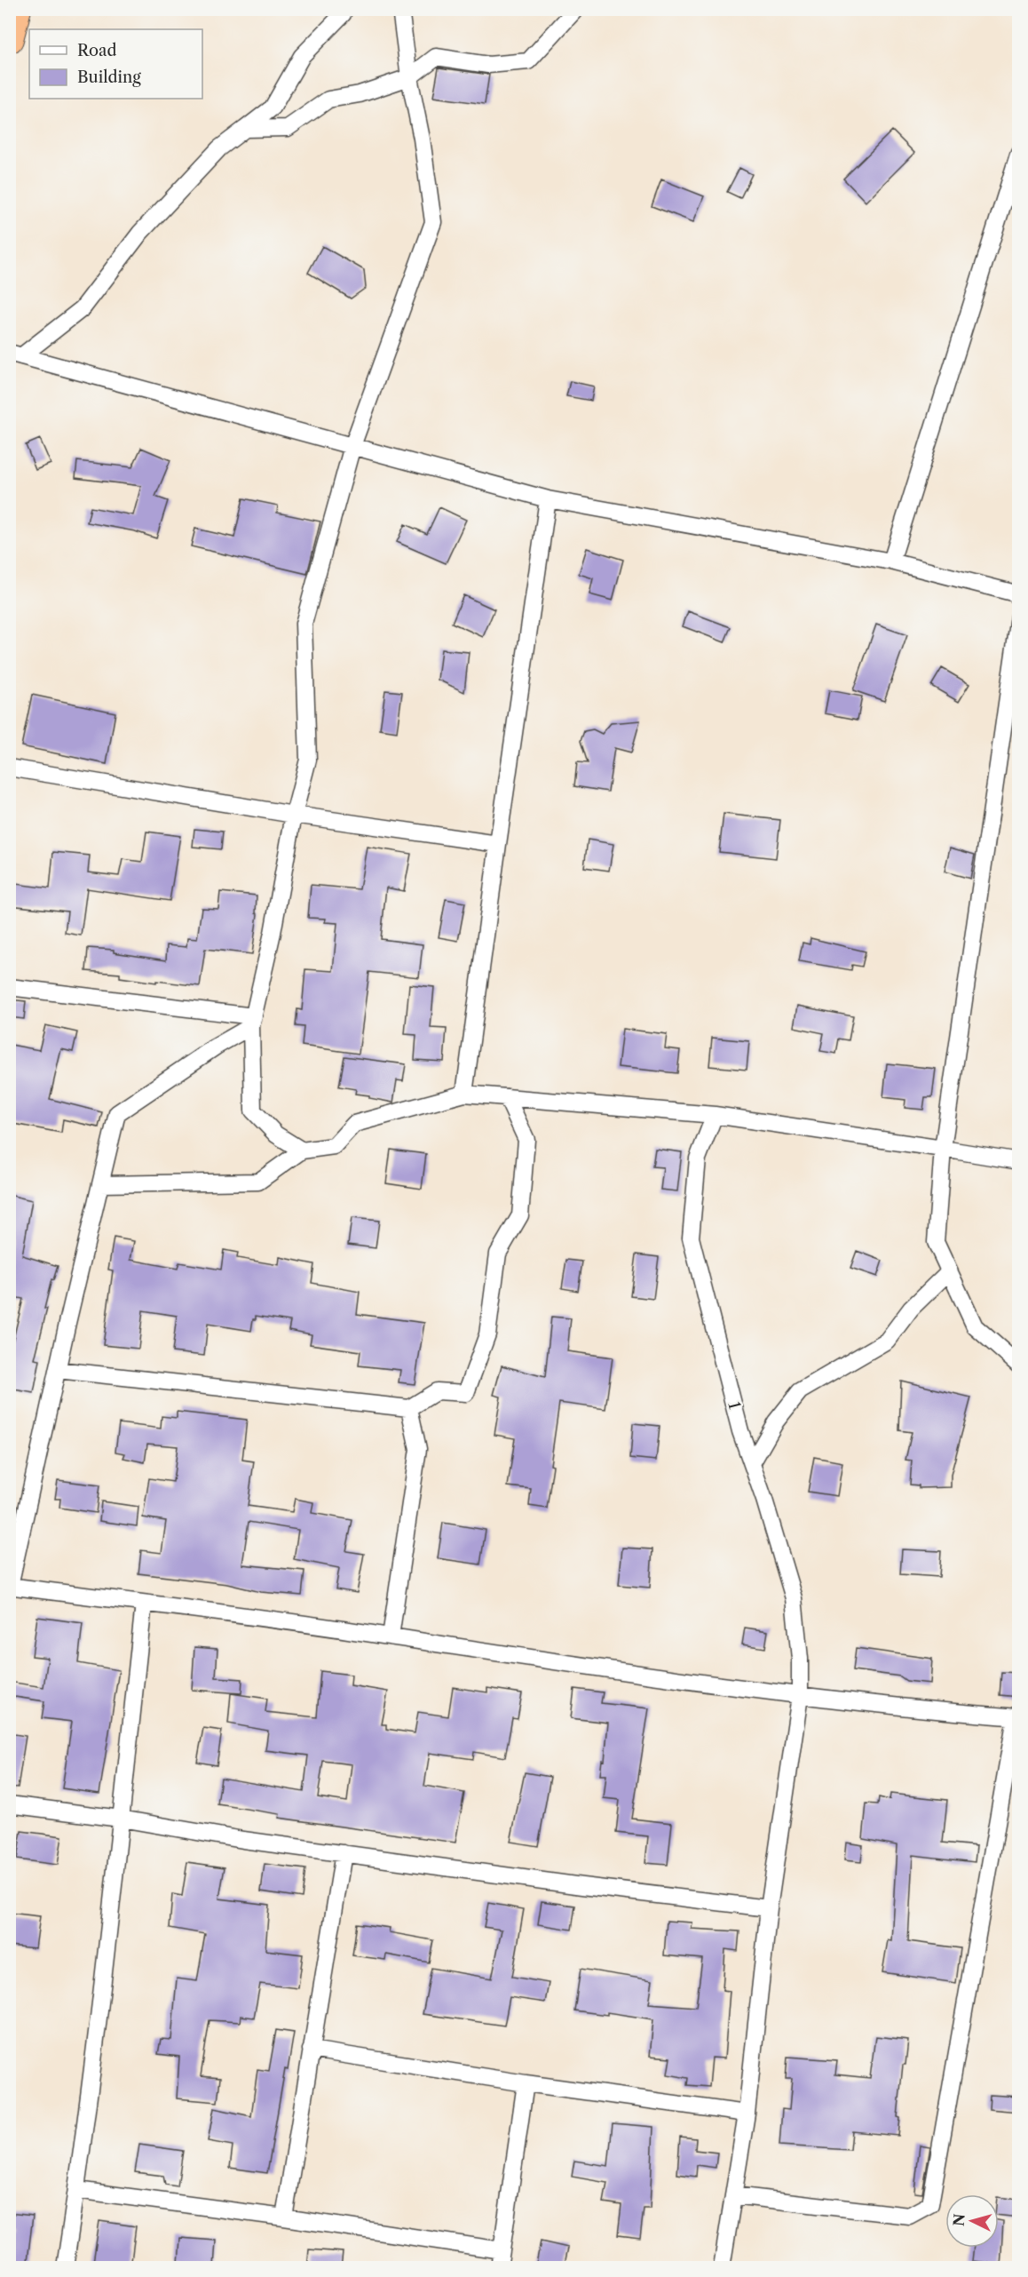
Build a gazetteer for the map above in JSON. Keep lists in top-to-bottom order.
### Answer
{
  "streets": {
    "street": ["1"]
  },
  "legend": ["Road", "Building"],
  "north": "left"
}
